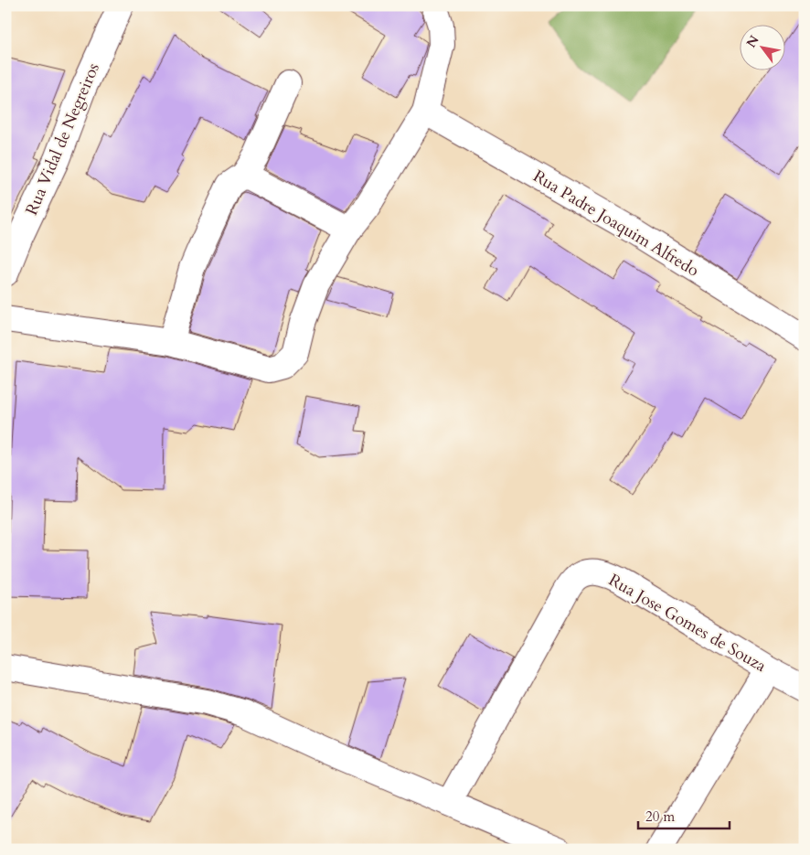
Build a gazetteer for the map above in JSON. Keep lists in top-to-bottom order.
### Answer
{
  "streets": {
    "street": ["Rua Vidal de Negreiros", "Rua Padre Joaquim Alfredo", "Rua Jose Gomes de Souza"]
  },
  "scale_bar": "20 m",
  "north": "top left"
}
